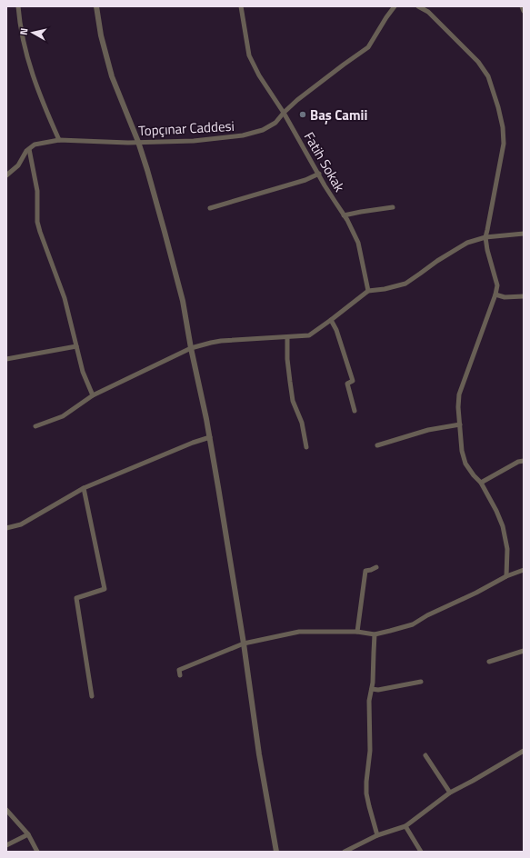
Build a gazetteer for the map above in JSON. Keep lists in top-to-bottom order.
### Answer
{
  "streets": {
    "street": ["Topçınar Caddesi", "Fatih Sokak"]
  },
  "crossings": [
    ["Topçınar Caddesi", "Fatih Sokak"]
  ],
  "places": ["Baş Camii"],
  "north": "left"
}
